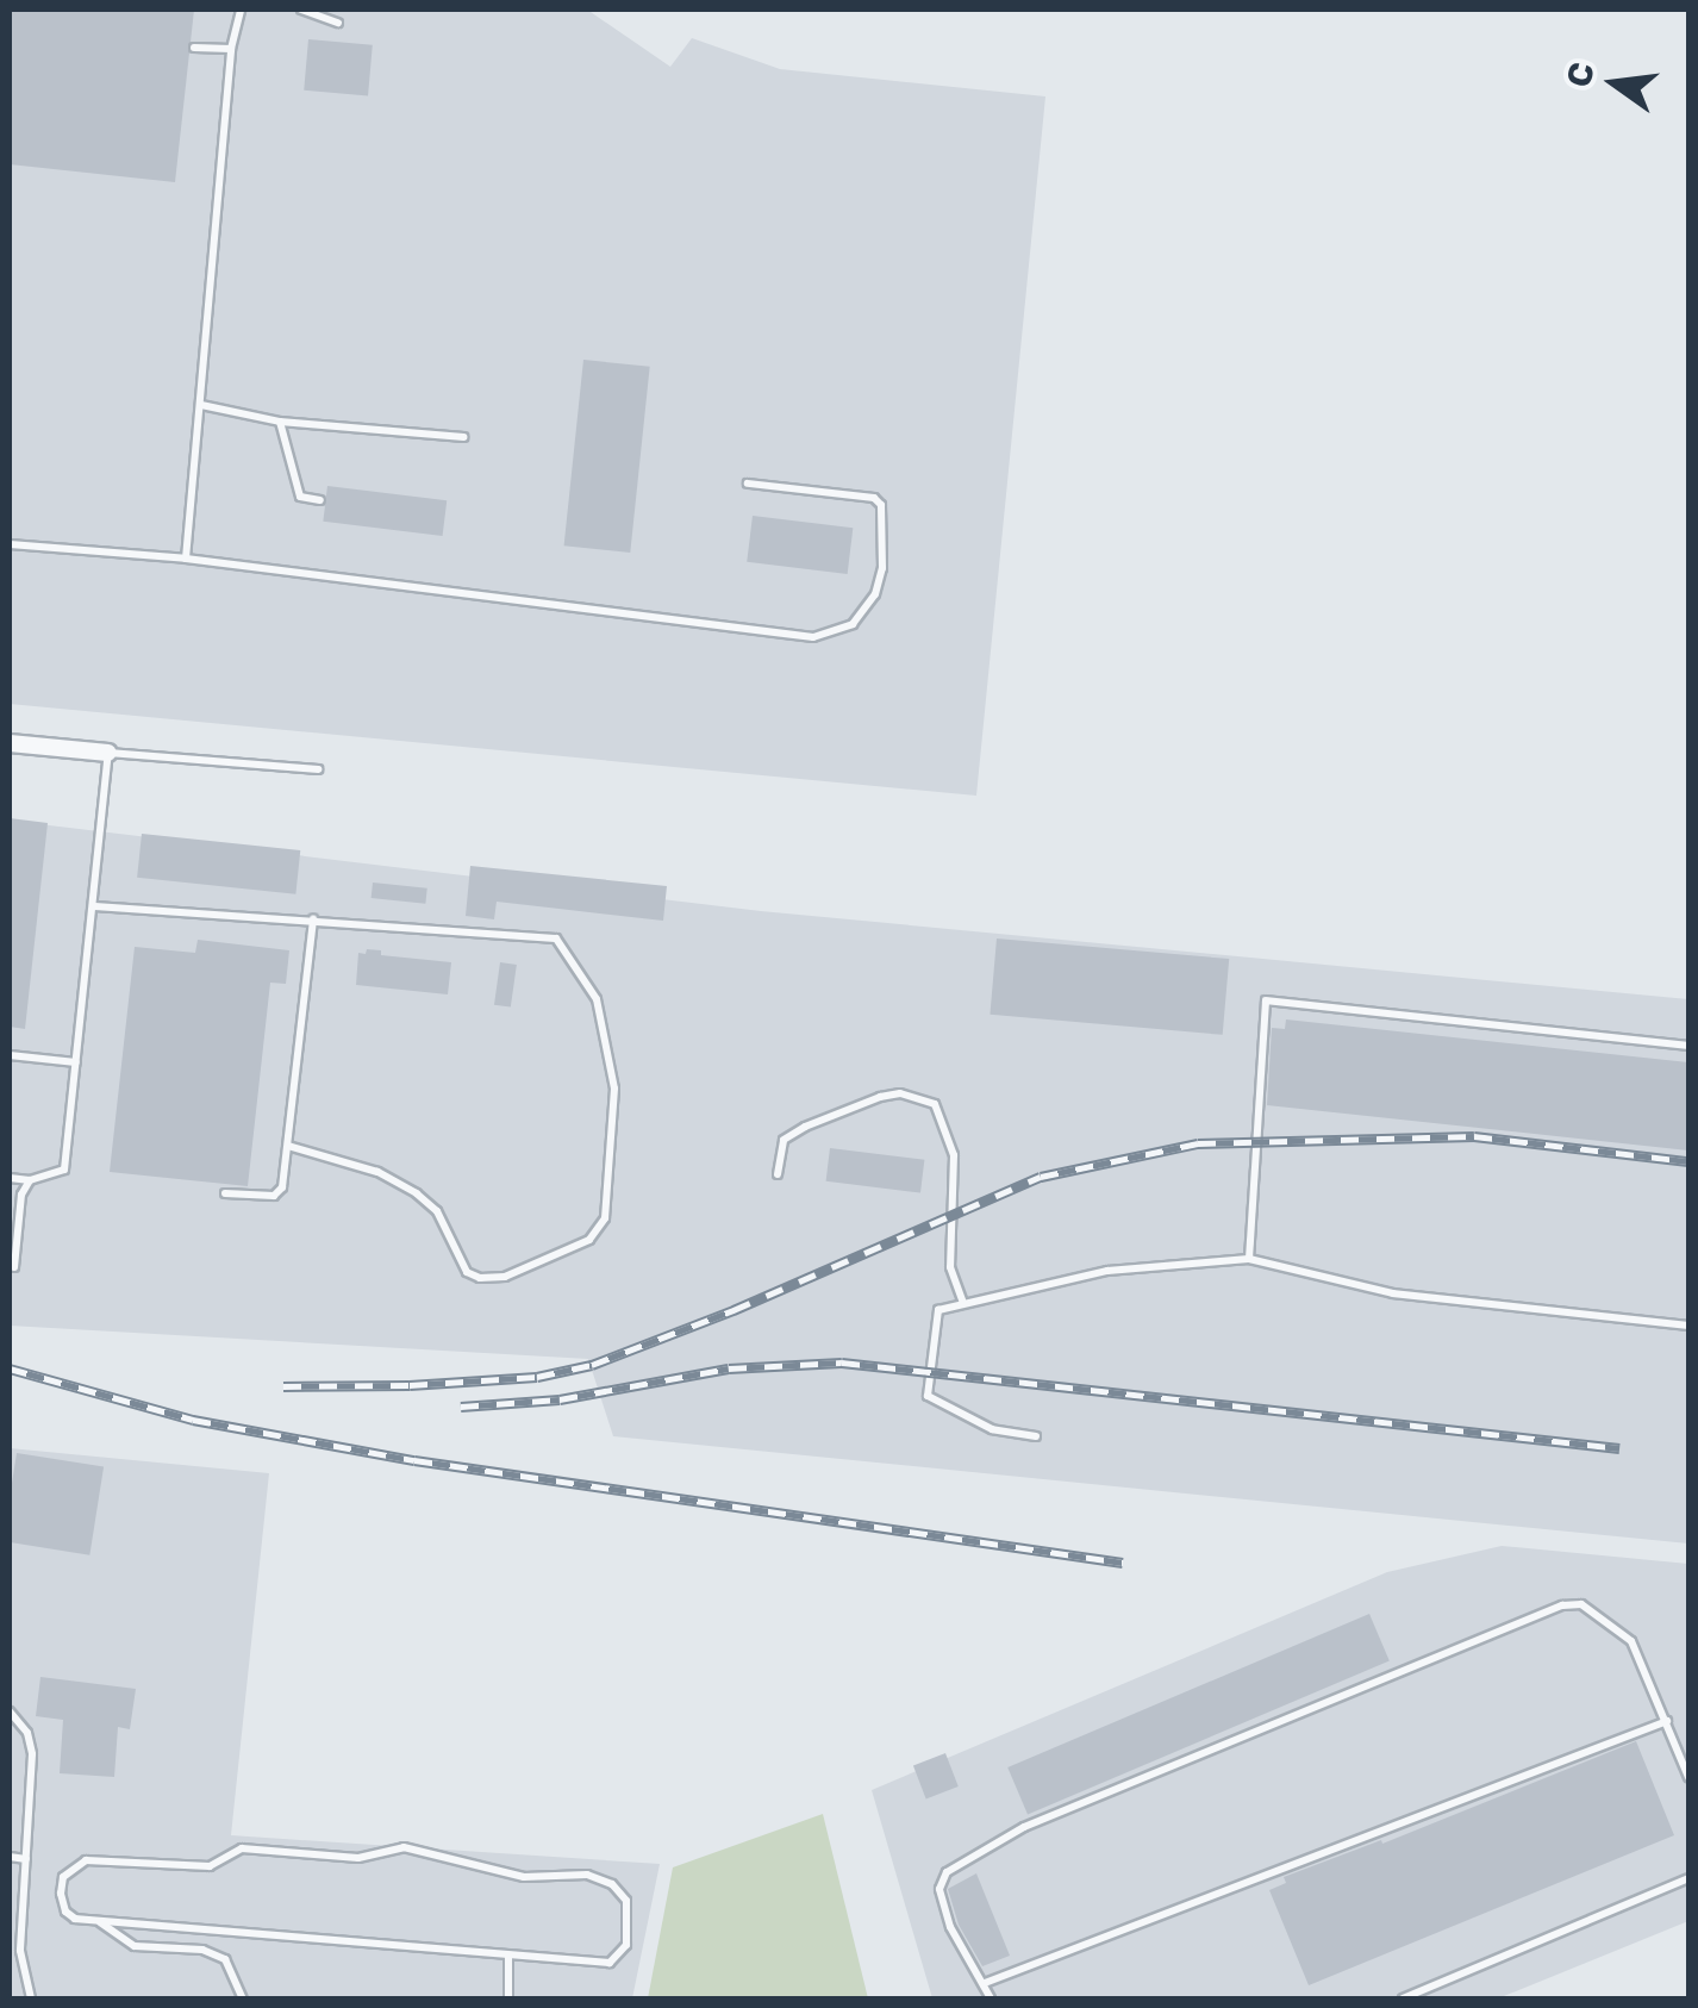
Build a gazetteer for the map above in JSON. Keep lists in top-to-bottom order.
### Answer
{
  "north": "left"
}
